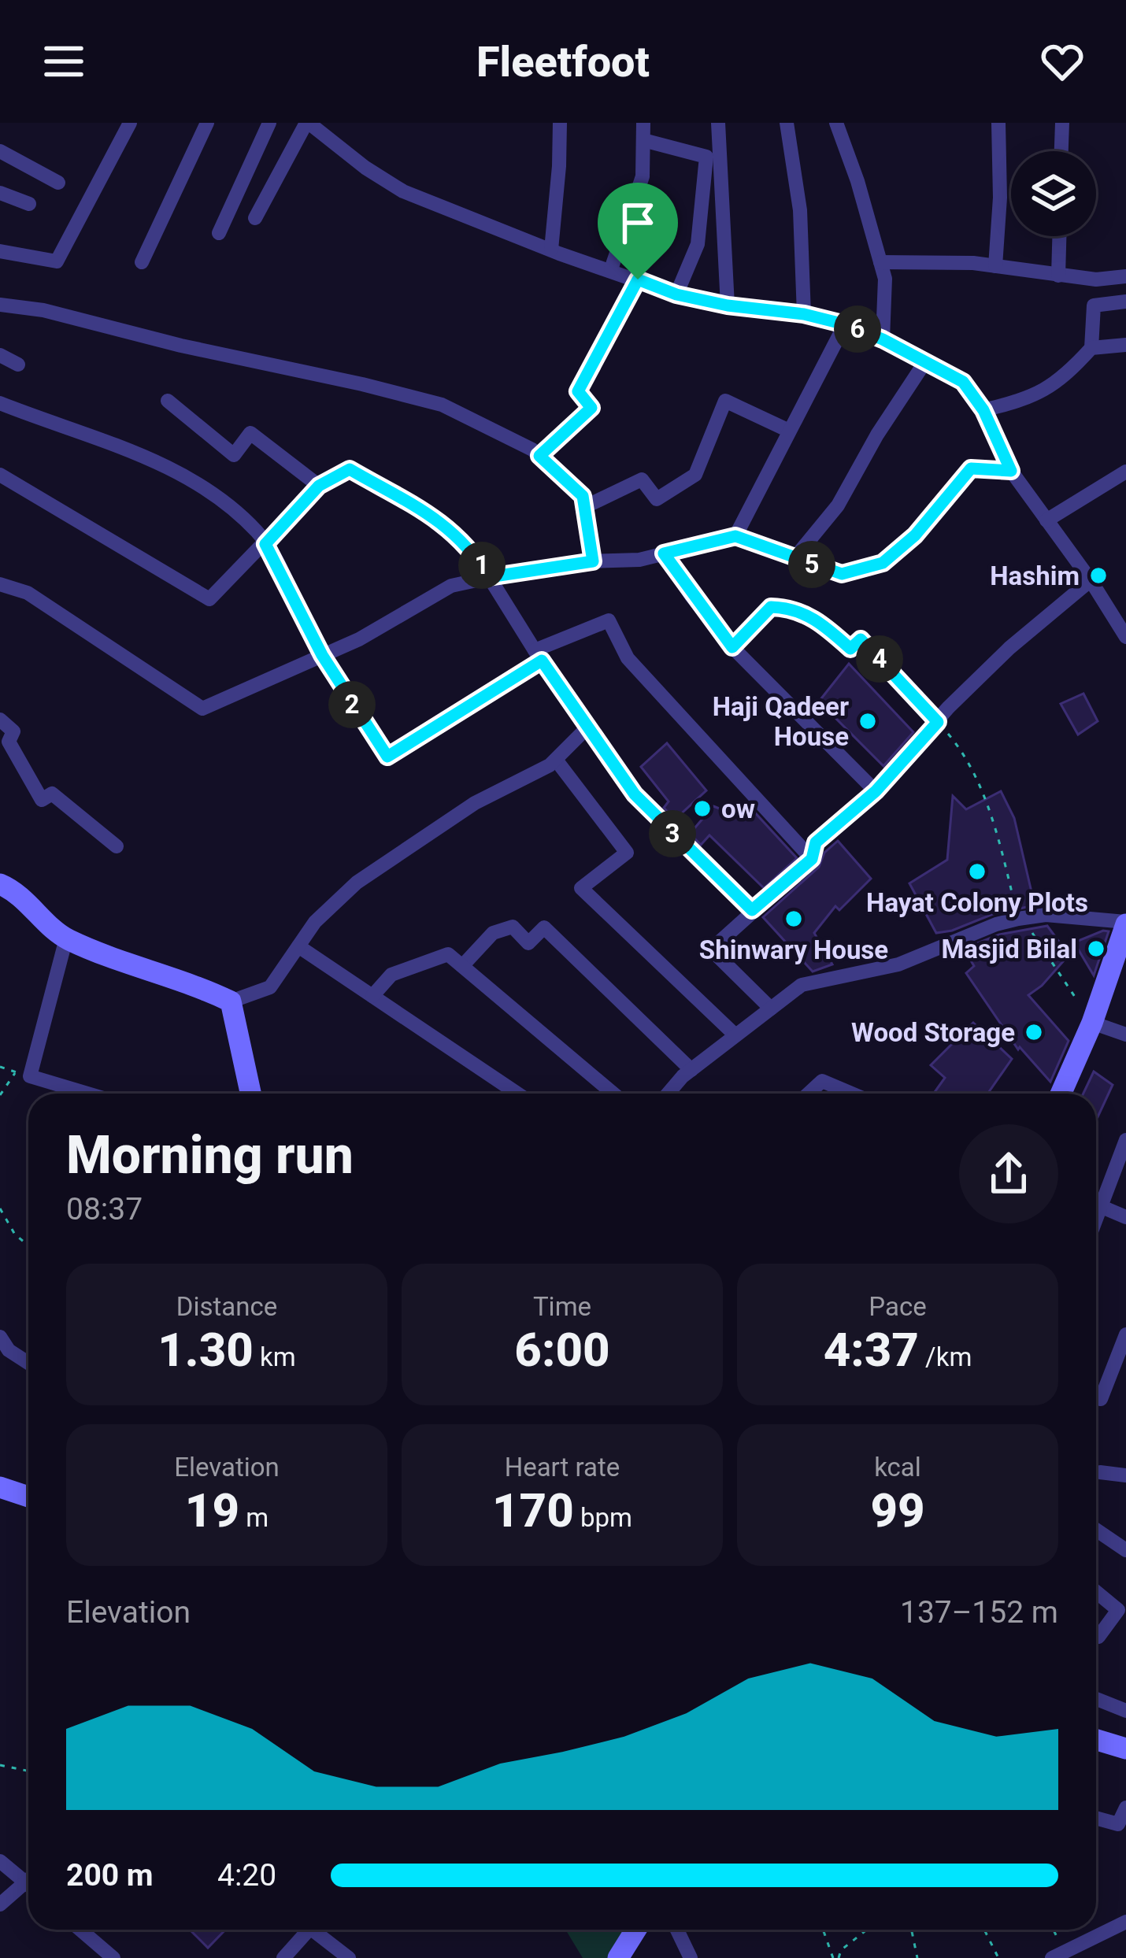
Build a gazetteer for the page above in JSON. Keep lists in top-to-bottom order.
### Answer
{
  "places": [
    "Hashim",
    "Haji Qadeer House",
    "ow",
    "Hayat Colony Plots",
    "Shinwary House",
    "Masjid Bilal",
    "Wood Storage"
  ],
  "page": {
    "header": "Fleetfoot",
    "pins": [
      "6",
      "5",
      "1",
      "4",
      "2",
      "3"
    ],
    "heading": ["Morning run", "08:37"],
    "stats": [
      ["Distance", "1.30 km"],
      ["Time", "6:00"],
      ["Pace", "4:37 /km"],
      ["Elevation", "19 m"],
      ["Heart rate", "170 bpm"],
      ["kcal", "99"]
    ],
    "chart": ["Elevation", "137–152 m"],
    "list": [
      {
        "name": "200 m",
        "note": "4:20"
      }
    ]
  }
}
